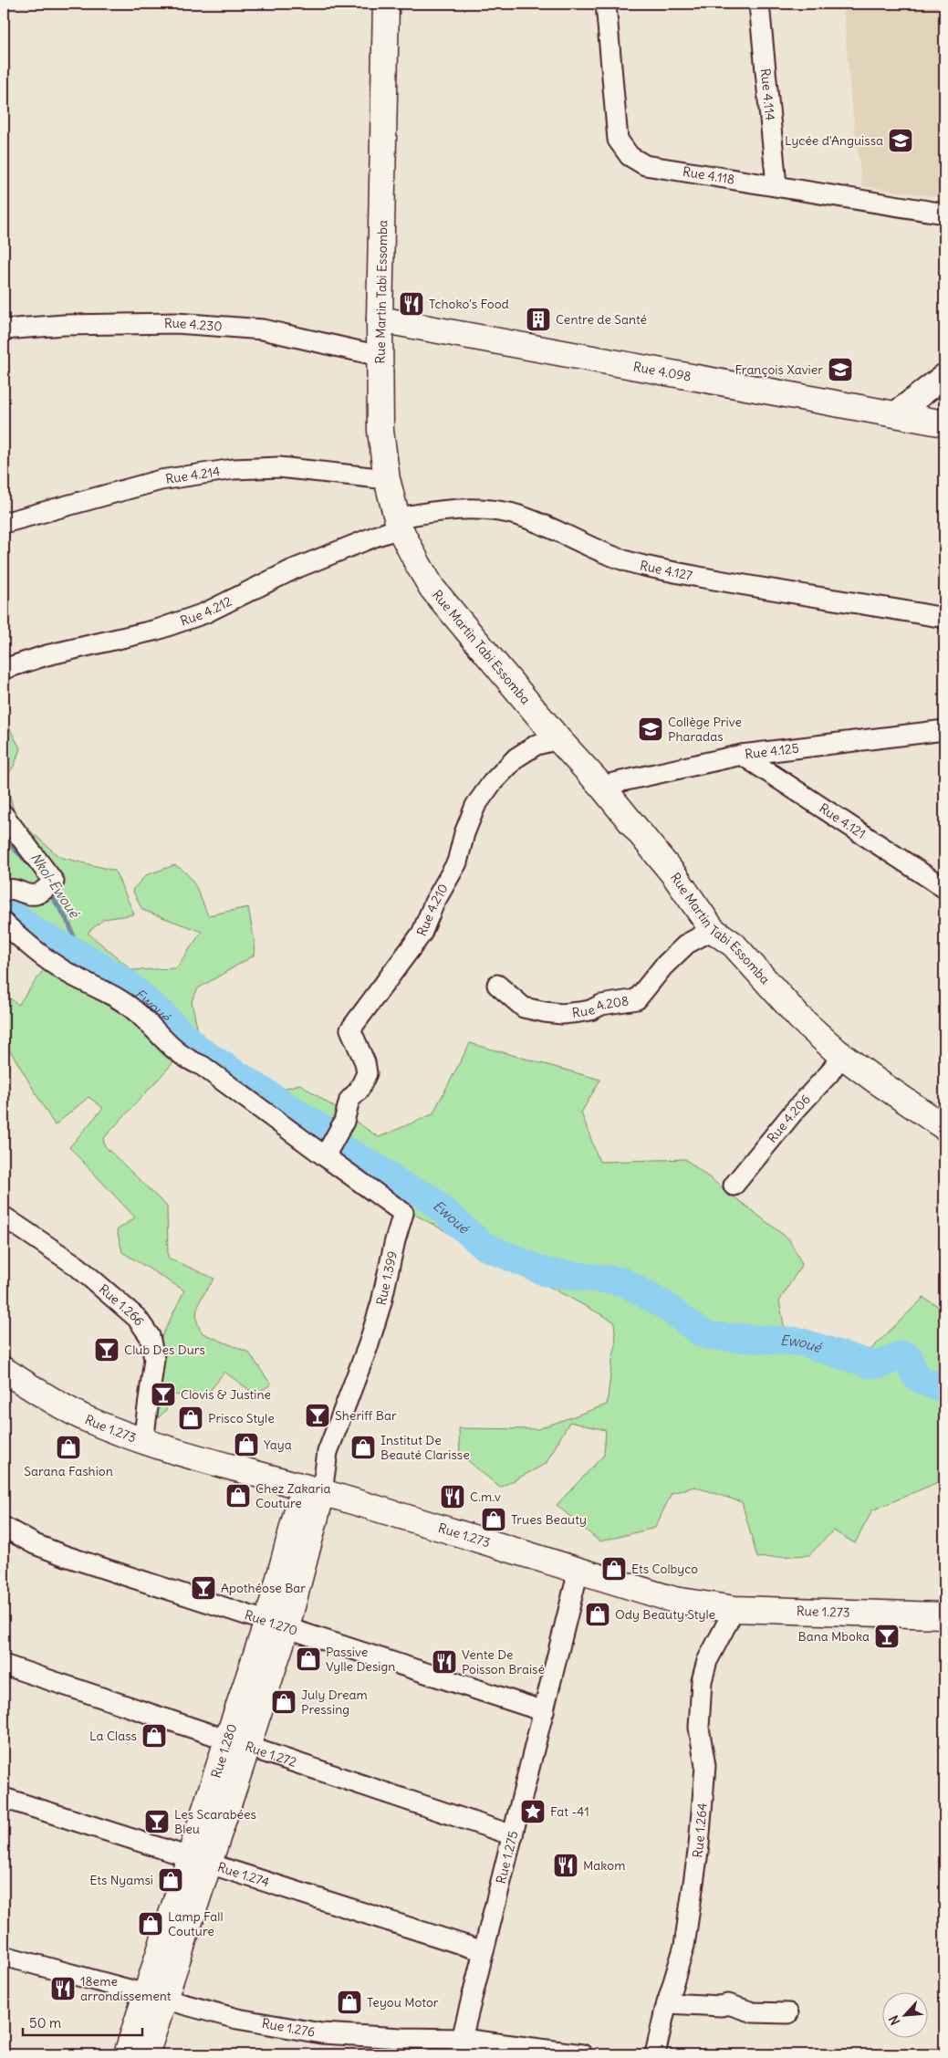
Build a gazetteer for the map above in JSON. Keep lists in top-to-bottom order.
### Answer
{
  "streets": {
    "main road": [
      "Rue Martin Tabi Essomba",
      "Rue 4.098",
      "Rue 1.273",
      "Rue 1.280"
    ],
    "street": [
      "Rue 4.114",
      "Rue 4.118",
      "Rue 4.230",
      "Rue 4.214",
      "Rue 4.127",
      "Rue 4.212",
      "Rue 4.125",
      "Rue 4.121",
      "Rue 4.210",
      "Rue 4.208",
      "Rue 4.206",
      "Rue 1.399",
      "Rue 1.266",
      "Rue 1.270",
      "Rue 1.272",
      "Rue 1.264",
      "Rue 1.275",
      "Rue 1.274",
      "Rue 1.276"
    ]
  },
  "crossings": [
    ["Rue 4.114", "Rue 4.118"],
    ["Rue Martin Tabi Essomba", "Rue 4.230"],
    ["Rue Martin Tabi Essomba", "Rue 4.098"],
    ["Rue Martin Tabi Essomba", "Rue 4.214"],
    ["Rue Martin Tabi Essomba", "Rue 4.127"],
    ["Rue Martin Tabi Essomba", "Rue 4.212"],
    ["Rue Martin Tabi Essomba", "Rue 4.125"],
    ["Rue Martin Tabi Essomba", "Rue 4.210"],
    ["Rue Martin Tabi Essomba", "Rue 4.208"],
    ["Rue Martin Tabi Essomba", "Rue 4.206"],
    ["Rue 4.127", "Rue 4.212"],
    ["Rue 4.125", "Rue 4.121"],
    ["Rue 4.210", "Rue 1.399"],
    ["Rue 1.399", "Rue 1.280"],
    ["Rue 1.266", "Rue 1.273"],
    ["Rue 1.273", "Rue 1.280"],
    ["Rue 1.273", "Rue 1.264"],
    ["Rue 1.273", "Rue 1.275"],
    ["Rue 1.270", "Rue 1.280"],
    ["Rue 1.270", "Rue 1.275"],
    ["Rue 1.280", "Rue 1.272"],
    ["Rue 1.280", "Rue 1.274"],
    ["Rue 1.280", "Rue 1.276"],
    ["Rue 1.272", "Rue 1.275"],
    ["Rue 1.275", "Rue 1.274"],
    ["Rue 1.275", "Rue 1.276"]
  ],
  "water": ["Nkol-Ewoué", "Ewoué"],
  "places": {
    "school or university": ["Lycée d'Anguissa", "François Xavier", "Collège Prive Pharadas"],
    "restaurant": [
      "Tchoko's Food",
      "C.m.v",
      "Vente De Poisson Braisé",
      "Makom",
      "18eme arrondissement"
    ],
    "building": ["Centre de Santé"],
    "bar": [
      "Club Des Durs",
      "Clovis & Justine",
      "Sheriff Bar",
      "Apothéose Bar",
      "Bana Mboka",
      "Les Scarabées Bleu"
    ],
    "shop": [
      "Prisco Style",
      "Yaya",
      "Sarana Fashion",
      "Institut De Beauté Clarisse",
      "Chez Zakaria Couture",
      "Trues Beauty",
      "Ets Colbyco",
      "Ody Beauty Style",
      "Passive Vylle Design",
      "July Dream Pressing",
      "La Class",
      "Ets Nyamsi",
      "Lamp Fall Couture",
      "Teyou Motor"
    ],
    "place": ["Fat -41"]
  },
  "scale_bar": "50 m",
  "north": "bottom left"
}
